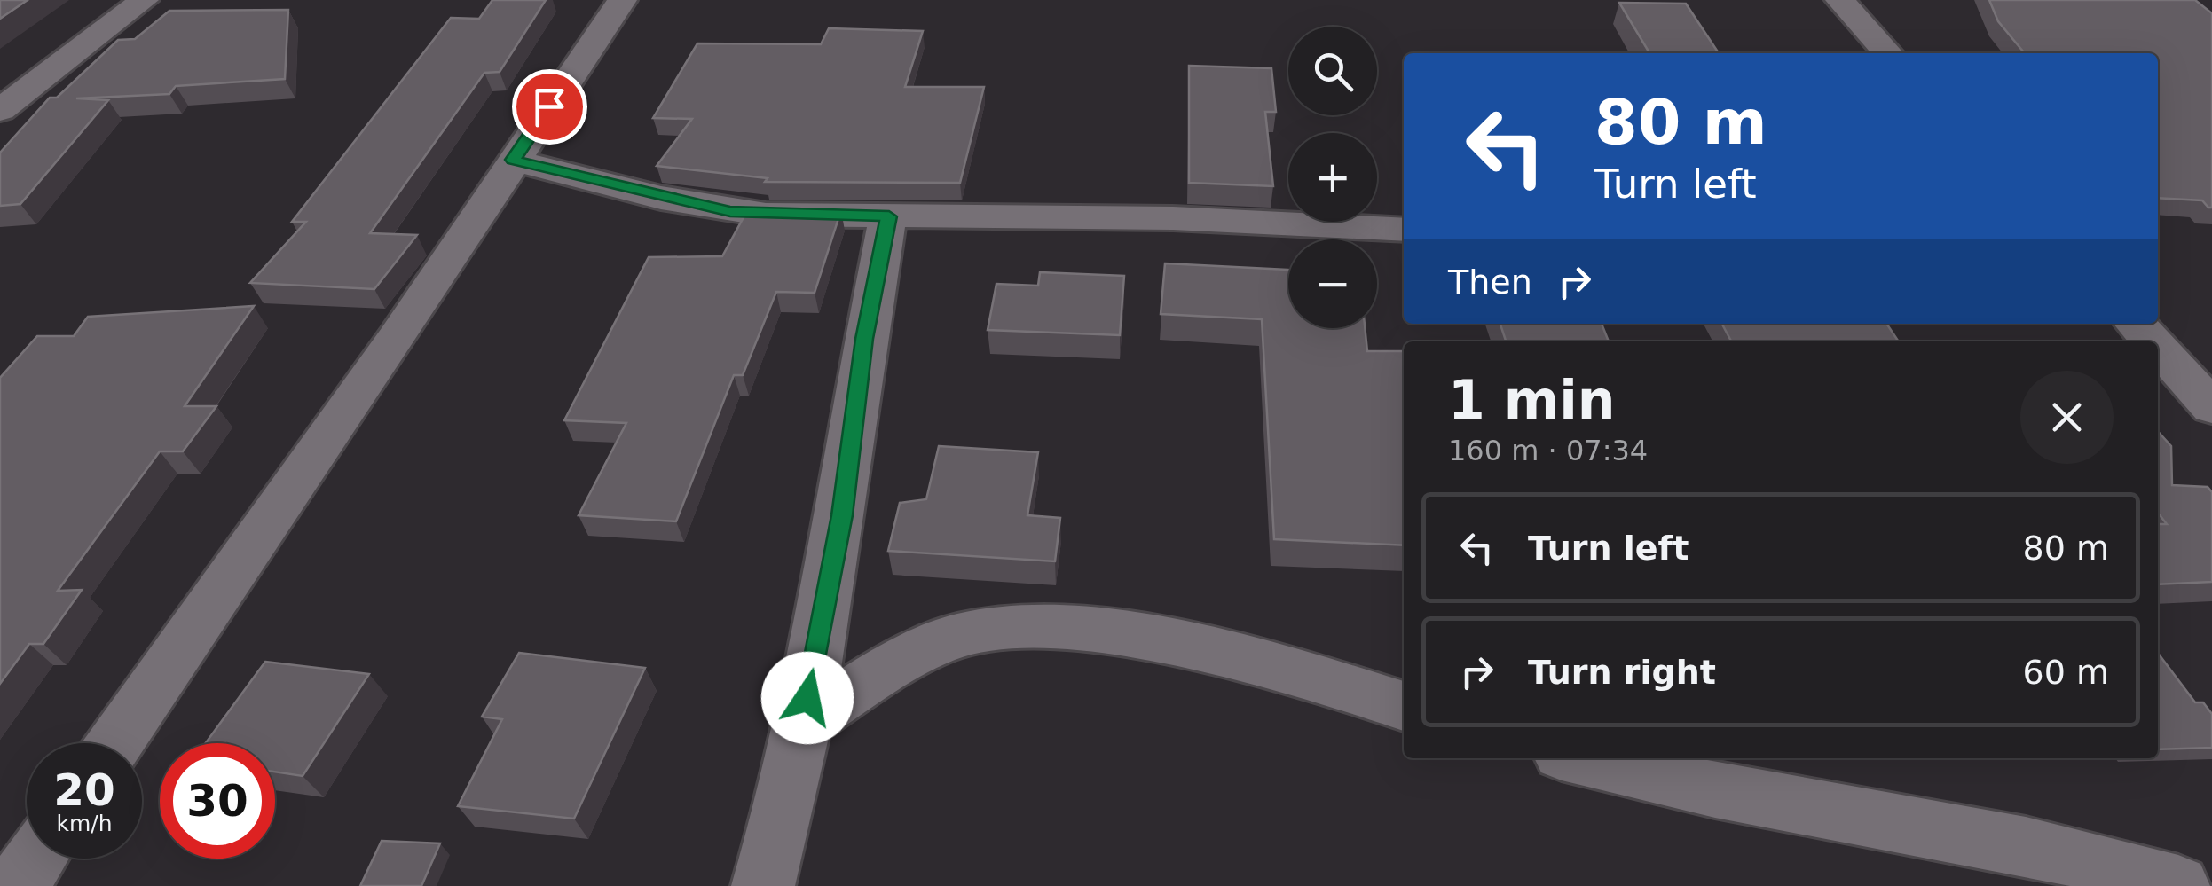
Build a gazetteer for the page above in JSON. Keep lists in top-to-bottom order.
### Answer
{
  "page": {
    "map_buttons": ["+", "−"],
    "turn": ["80 m", "Turn left"],
    "then": "Then",
    "heading": ["1 min", "160 m · 07:34"],
    "list": [
      {
        "name": "Turn left",
        "value": "80 m"
      },
      {
        "name": "Turn right",
        "value": "60 m"
      }
    ],
    "speed": "20 km/h",
    "limit": "30"
  }
}
